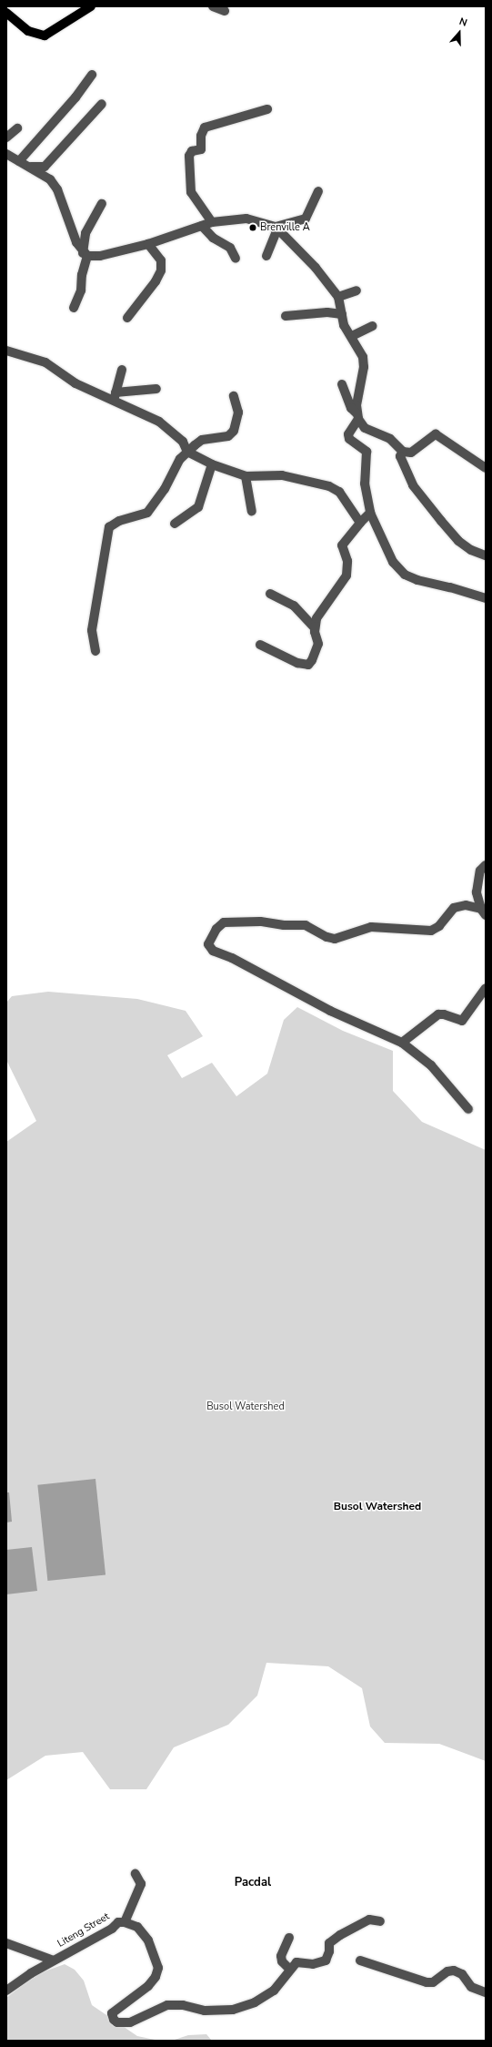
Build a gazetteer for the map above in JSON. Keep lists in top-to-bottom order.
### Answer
{
  "streets": {
    "street": ["Liteng Street"]
  },
  "districts": ["Busol Watershed", "Pacdal"],
  "parks": ["Busol Watershed"],
  "places": ["Brenville A"],
  "north": "top"
}
